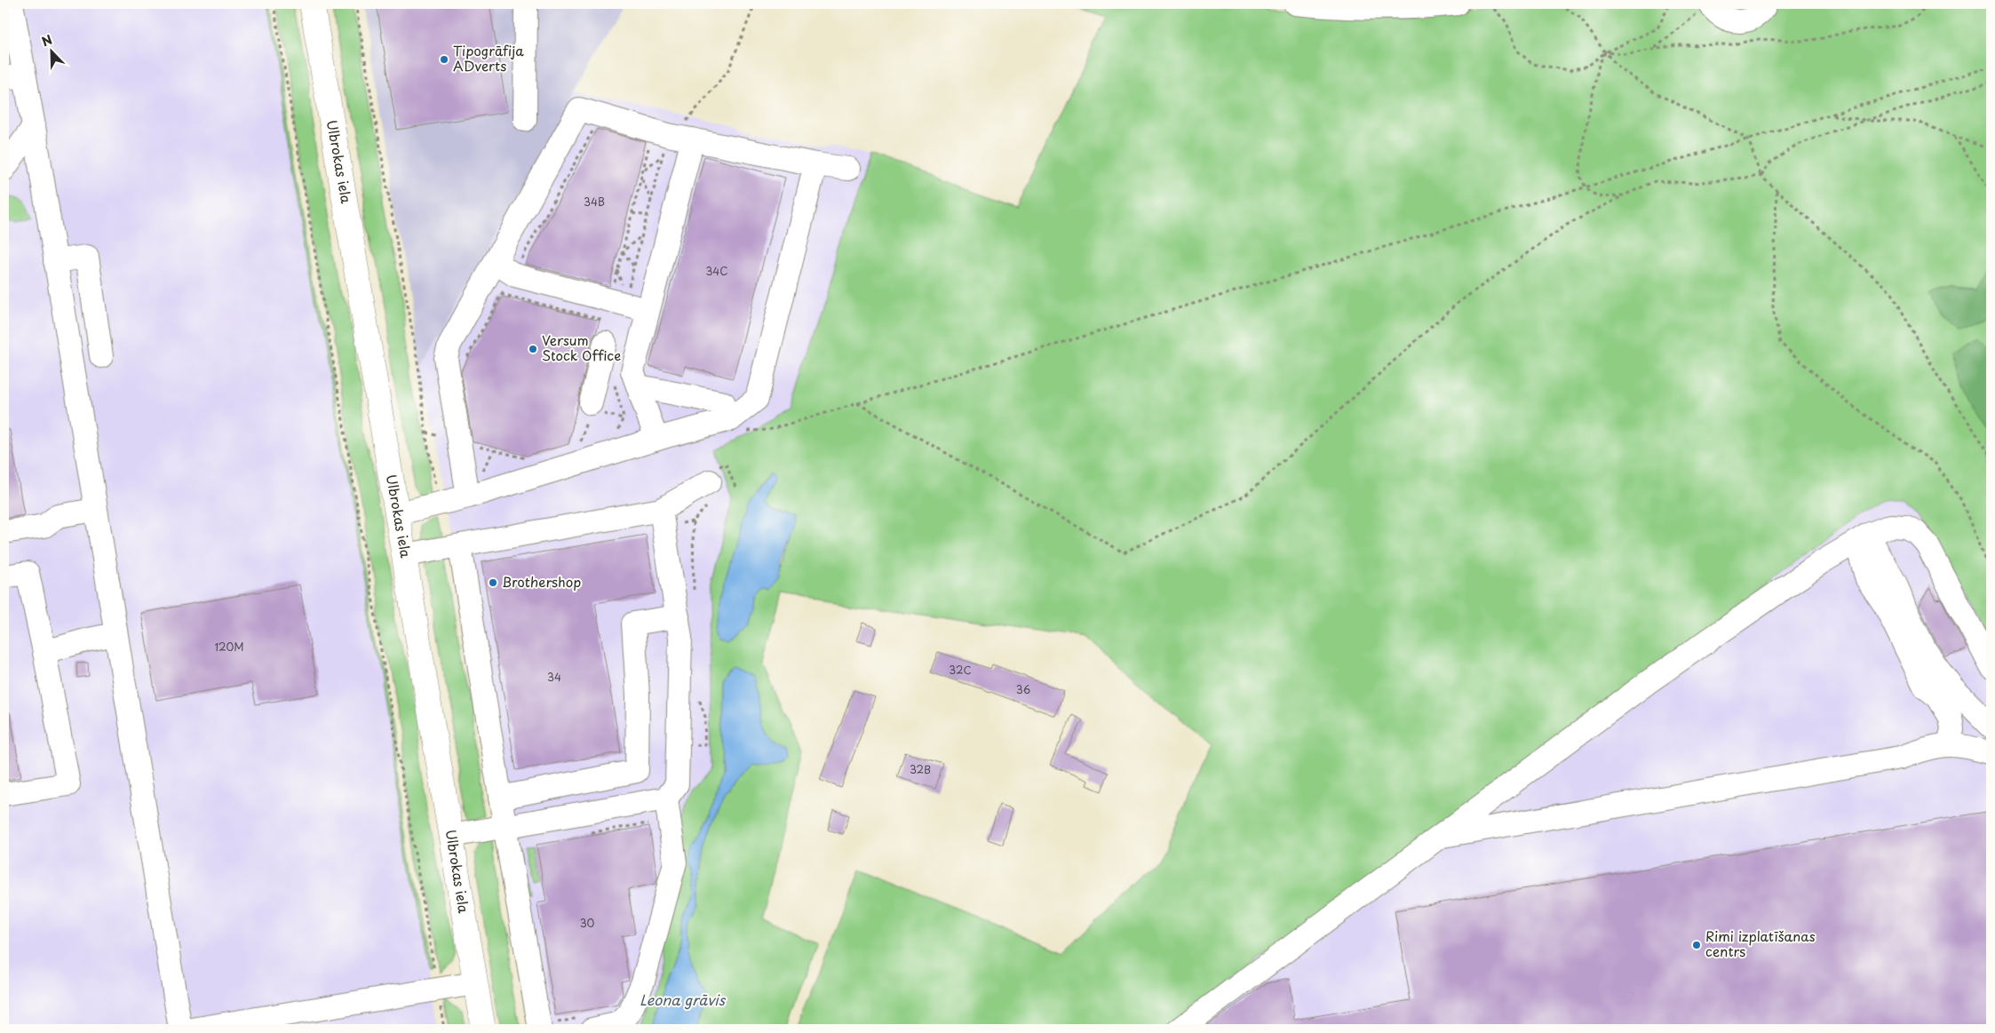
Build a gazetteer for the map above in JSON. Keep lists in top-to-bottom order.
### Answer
{
  "streets": {
    "main road": ["Ulbrokas iela"]
  },
  "water": ["Leona grāvis"],
  "places": [
    "Tipogrāfija ADverts",
    "Versum Stock Office",
    "Brothershop",
    "Rimi izplatīšanas centrs"
  ],
  "house_numbers": [
    "34B",
    "34C",
    "120M",
    "32C",
    "34",
    "36",
    "32B",
    "30"
  ],
  "north": "top left"
}
